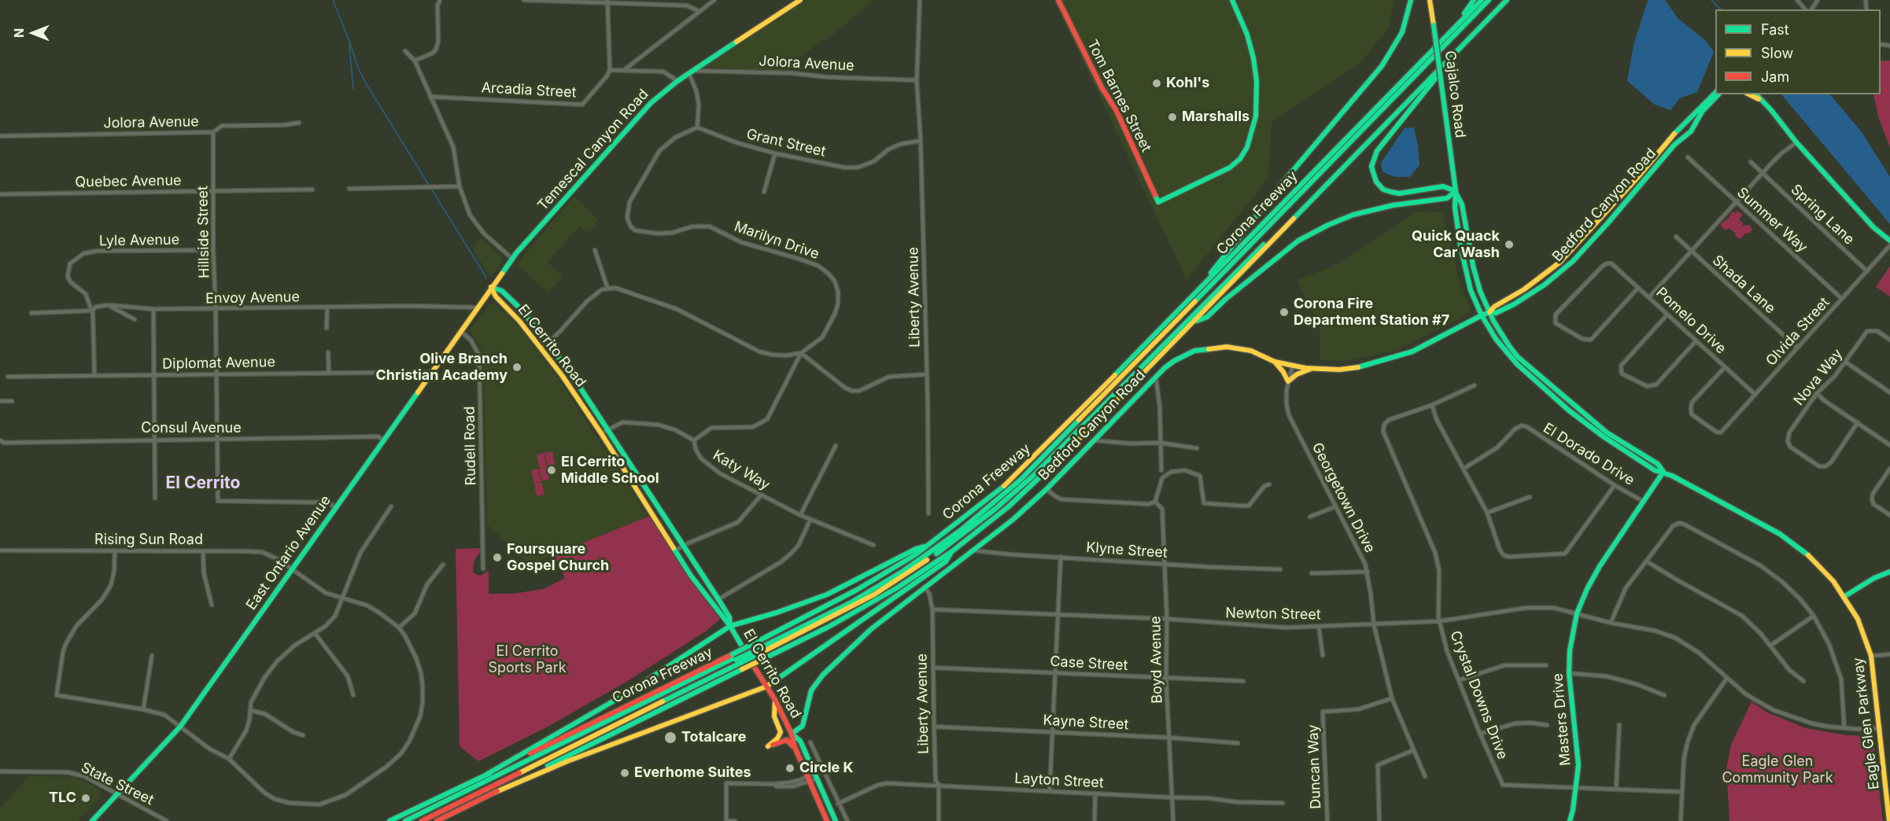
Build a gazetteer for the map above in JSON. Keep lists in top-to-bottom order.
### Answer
{
  "streets": {
    "main road": [
      "Cajalco Road",
      "Tom Barnes Street",
      "Temescal Canyon Road",
      "Bedford Canyon Road",
      "Corona Freeway",
      "El Cerrito Road",
      "East Ontario Avenue",
      "Masters Drive",
      "Eagle Glen Parkway"
    ],
    "street": [
      "Jolora Avenue",
      "Arcadia Street",
      "Grant Street",
      "Quebec Avenue",
      "Spring Lane",
      "Summer Way",
      "Hillside Street",
      "Lyle Avenue",
      "Marilyn Drive",
      "Shada Lane",
      "Liberty Avenue",
      "Envoy Avenue",
      "Pomelo Drive",
      "Olvida Street",
      "Diplomat Avenue",
      "Nova Way",
      "Consul Avenue",
      "Rudell Road",
      "El Dorado Drive",
      "Katy Way",
      "Georgetown Drive",
      "Rising Sun Road",
      "Klyne Street",
      "Newton Street",
      "Boyd Avenue",
      "Case Street",
      "Crystal Downs Drive",
      "Kayne Street",
      "Duncan Way",
      "Layton Street",
      "State Street"
    ]
  },
  "crossings": [
    ["Jolora Avenue", "Temescal Canyon Road"],
    ["Jolora Avenue", "Hillside Street"],
    ["Jolora Avenue", "Liberty Avenue"],
    ["Cajalco Road", "Bedford Canyon Road"],
    ["Cajalco Road", "Eagle Glen Parkway"],
    ["Grant Street", "Marilyn Drive"],
    ["Grant Street", "Liberty Avenue"],
    ["Temescal Canyon Road", "El Cerrito Road"],
    ["Temescal Canyon Road", "East Ontario Avenue"],
    ["Quebec Avenue", "Hillside Street"],
    ["Bedford Canyon Road", "Liberty Avenue"],
    ["Bedford Canyon Road", "El Cerrito Road"],
    ["Bedford Canyon Road", "Georgetown Drive"],
    ["Bedford Canyon Road", "Klyne Street"],
    ["Bedford Canyon Road", "Eagle Glen Parkway"],
    ["Spring Lane", "Olvida Street"],
    ["Summer Way", "Olvida Street"],
    ["Hillside Street", "Lyle Avenue"],
    ["Hillside Street", "Envoy Avenue"],
    ["Hillside Street", "Diplomat Avenue"],
    ["Hillside Street", "Consul Avenue"],
    ["Hillside Street", "East Ontario Avenue"],
    ["Lyle Avenue", "Envoy Avenue"],
    ["Shada Lane", "Olvida Street"],
    ["Liberty Avenue", "Newton Street"],
    ["Liberty Avenue", "Case Street"],
    ["Liberty Avenue", "Kayne Street"],
    ["Liberty Avenue", "Layton Street"],
    ["Envoy Avenue", "East Ontario Avenue"],
    ["Pomelo Drive", "Olvida Street"],
    ["El Cerrito Road", "East Ontario Avenue"],
    ["Diplomat Avenue", "East Ontario Avenue"],
    ["Consul Avenue", "East Ontario Avenue"],
    ["Rudell Road", "East Ontario Avenue"],
    ["El Dorado Drive", "Masters Drive"],
    ["Georgetown Drive", "Newton Street"],
    ["Georgetown Drive", "Duncan Way"],
    ["Rising Sun Road", "East Ontario Avenue"],
    ["Klyne Street", "Boyd Avenue"],
    ["East Ontario Avenue", "State Street"],
    ["Newton Street", "Boyd Avenue"],
    ["Newton Street", "Crystal Downs Drive"],
    ["Newton Street", "Masters Drive"],
    ["Newton Street", "Eagle Glen Parkway"],
    ["Boyd Avenue", "Case Street"],
    ["Boyd Avenue", "Kayne Street"],
    ["Boyd Avenue", "Layton Street"],
    ["Crystal Downs Drive", "Masters Drive"],
    ["Masters Drive", "Eagle Glen Parkway"]
  ],
  "districts": ["El Cerrito"],
  "parks": ["El Cerrito Sports Park", "Eagle Glen Community Park"],
  "places": [
    "Kohl's",
    "Marshalls",
    "Quick Quack Car Wash",
    "Corona Fire Department Station #7",
    "Olive Branch Christian Academy",
    "El Cerrito Middle School",
    "Foursquare Gospel Church",
    "Totalcare",
    "Circle K",
    "Everhome Suites",
    "TLC"
  ],
  "legend": ["Fast", "Slow", "Jam"],
  "north": "left"
}
